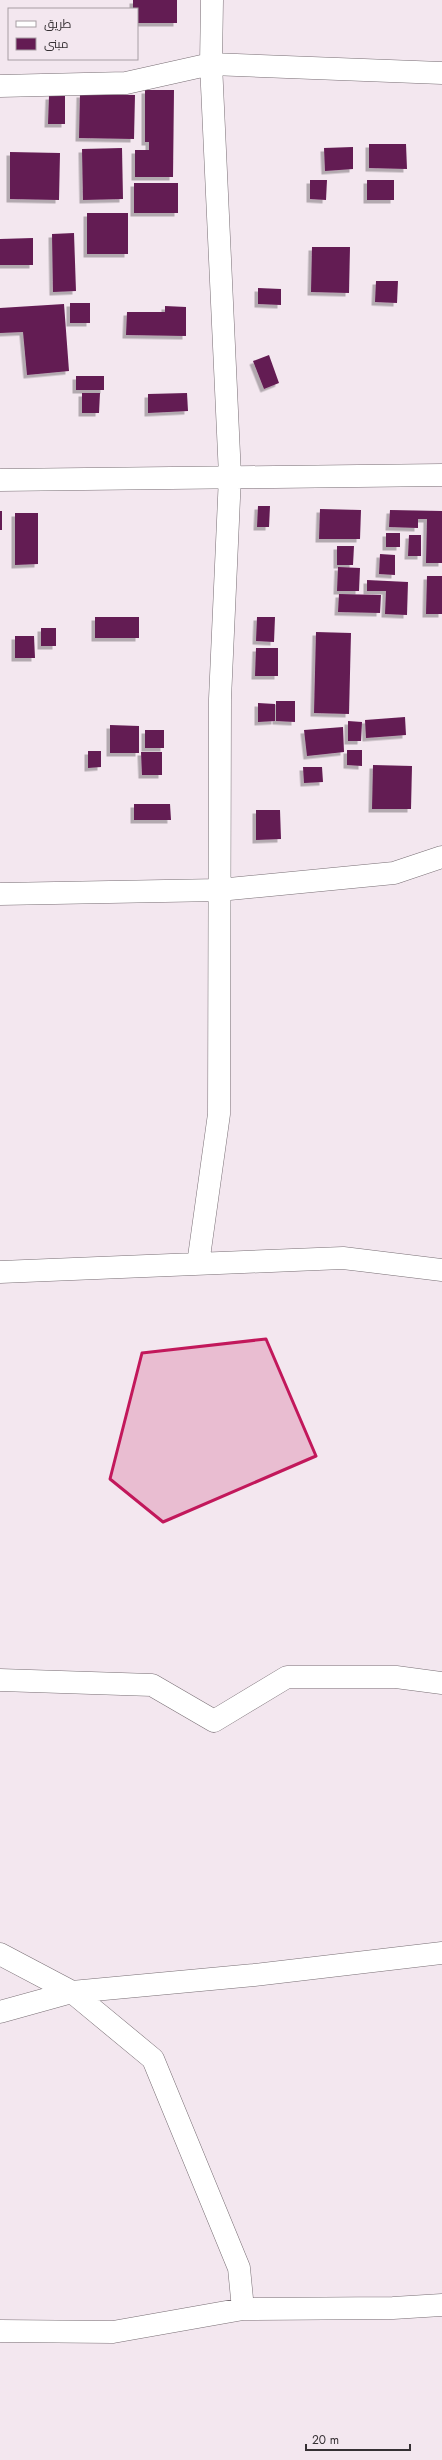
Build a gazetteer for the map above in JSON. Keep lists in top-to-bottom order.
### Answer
{
  "legend": ["طريق", "مبنى"],
  "scale_bar": "20 m"
}
